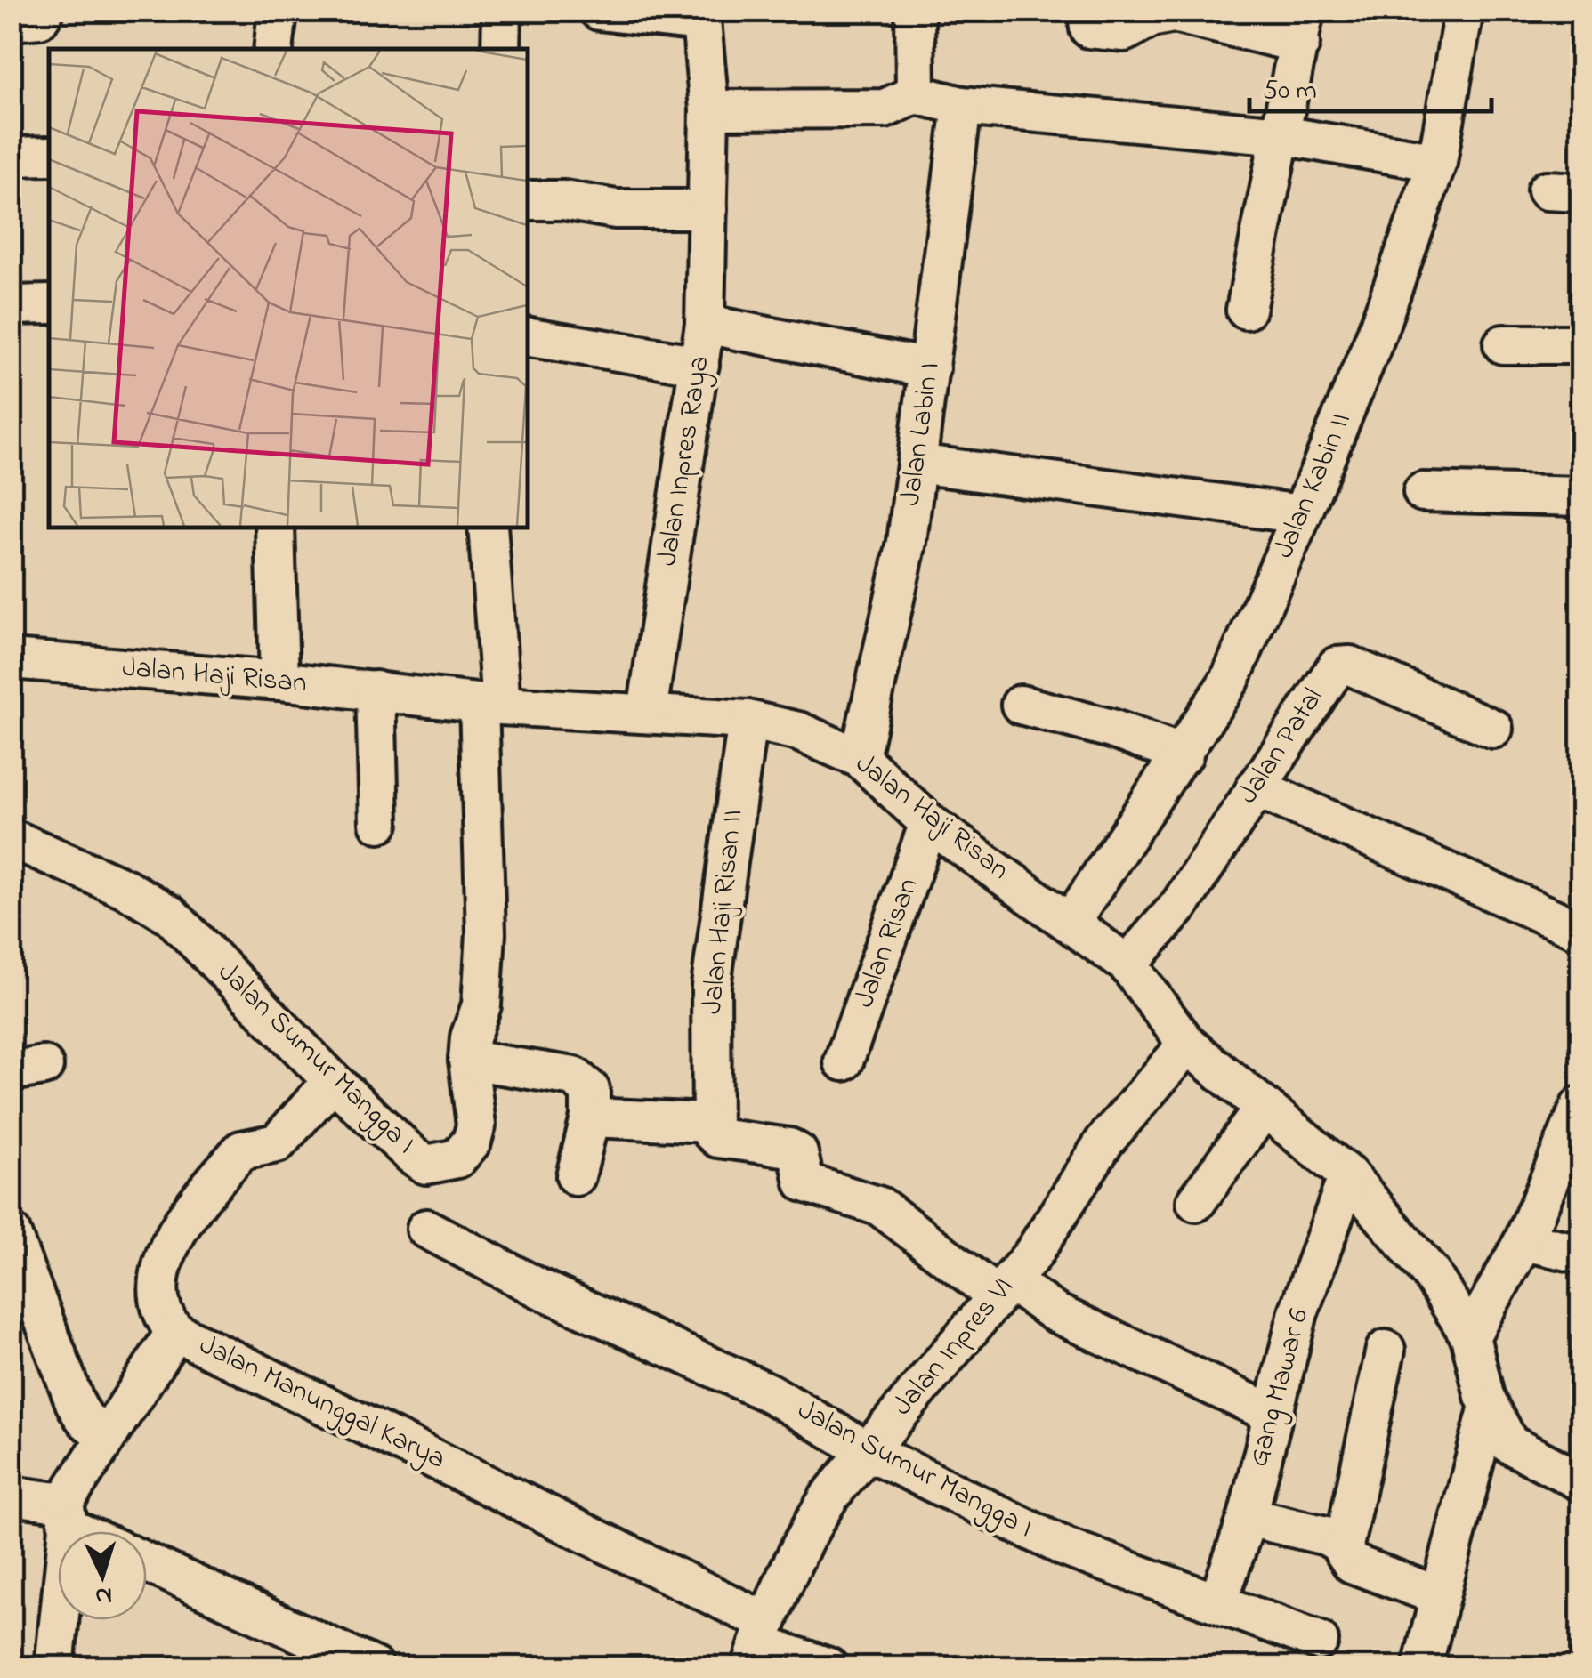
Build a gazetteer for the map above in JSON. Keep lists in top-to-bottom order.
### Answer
{
  "streets": {
    "street": [
      "Jalan Labin I",
      "Jalan Inpres Raya",
      "Jalan Kabin II",
      "Jalan Haji Risan",
      "Jalan Patal",
      "Jalan Haji Risan II",
      "Jalan Risan",
      "Jalan Sumur Mangga I",
      "Jalan Inpres VI",
      "Gang Mawar 6",
      "Jalan Manunggal Karya"
    ]
  },
  "crossings": [
    ["Jalan Labin I", "Jalan Haji Risan"],
    ["Jalan Inpres Raya", "Jalan Haji Risan"],
    ["Jalan Kabin II", "Jalan Haji Risan"],
    ["Jalan Haji Risan", "Jalan Patal"],
    ["Jalan Haji Risan", "Jalan Haji Risan II"],
    ["Jalan Haji Risan", "Jalan Risan"],
    ["Jalan Haji Risan", "Jalan Sumur Mangga I"],
    ["Jalan Haji Risan", "Jalan Inpres VI"],
    ["Jalan Haji Risan", "Gang Mawar 6"],
    ["Jalan Sumur Mangga I", "Jalan Inpres VI"],
    ["Jalan Sumur Mangga I", "Gang Mawar 6"],
    ["Jalan Sumur Mangga I", "Jalan Manunggal Karya"],
    ["Jalan Inpres VI", "Jalan Manunggal Karya"]
  ],
  "scale_bar": "50 m",
  "north": "bottom"
}
